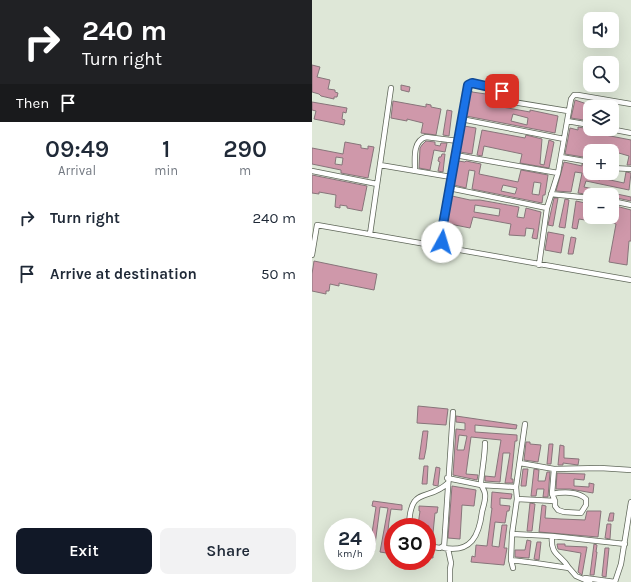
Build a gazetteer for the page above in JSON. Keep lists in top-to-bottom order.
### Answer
{
  "page": {
    "turn": ["240 m", "Turn right"],
    "map_buttons": ["+", "−"],
    "then": "Then",
    "eta": [
      "09:49",
      "Arrival",
      "1",
      "min",
      "290",
      "m"
    ],
    "list": [
      {
        "name": "Turn right",
        "value": "240 m"
      },
      {
        "name": "Arrive at destination",
        "value": "50 m"
      }
    ],
    "speed": "24 km/h",
    "limit": "30",
    "buttons": ["Exit", "Share"]
  }
}
